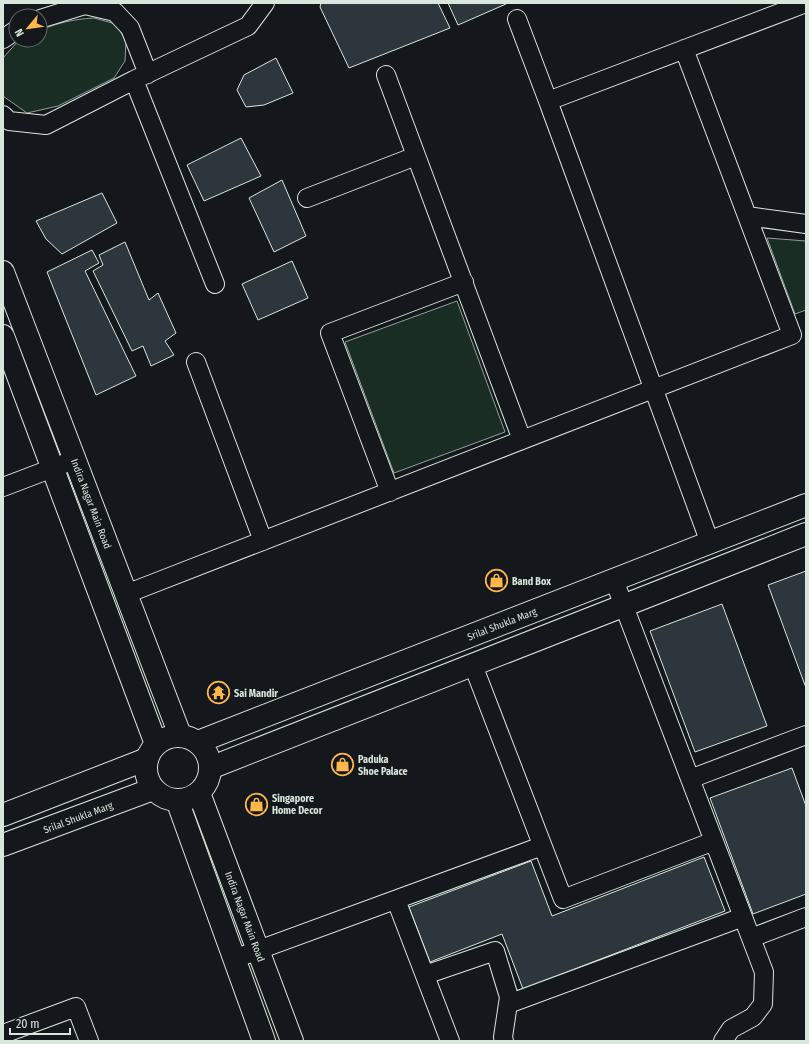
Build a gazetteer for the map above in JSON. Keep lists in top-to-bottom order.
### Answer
{
  "streets": {
    "street": ["Indira Nagar Main Road", "Srilal Shukla Marg"]
  },
  "crossings": [
    ["Indira Nagar Main Road", "Srilal Shukla Marg"]
  ],
  "places": {
    "shop": ["Band Box", "Paduka Shoe Palace", "Singapore Home Decor"],
    "temple": ["Sai Mandir"]
  },
  "scale_bar": "20 m",
  "north": "bottom left"
}
